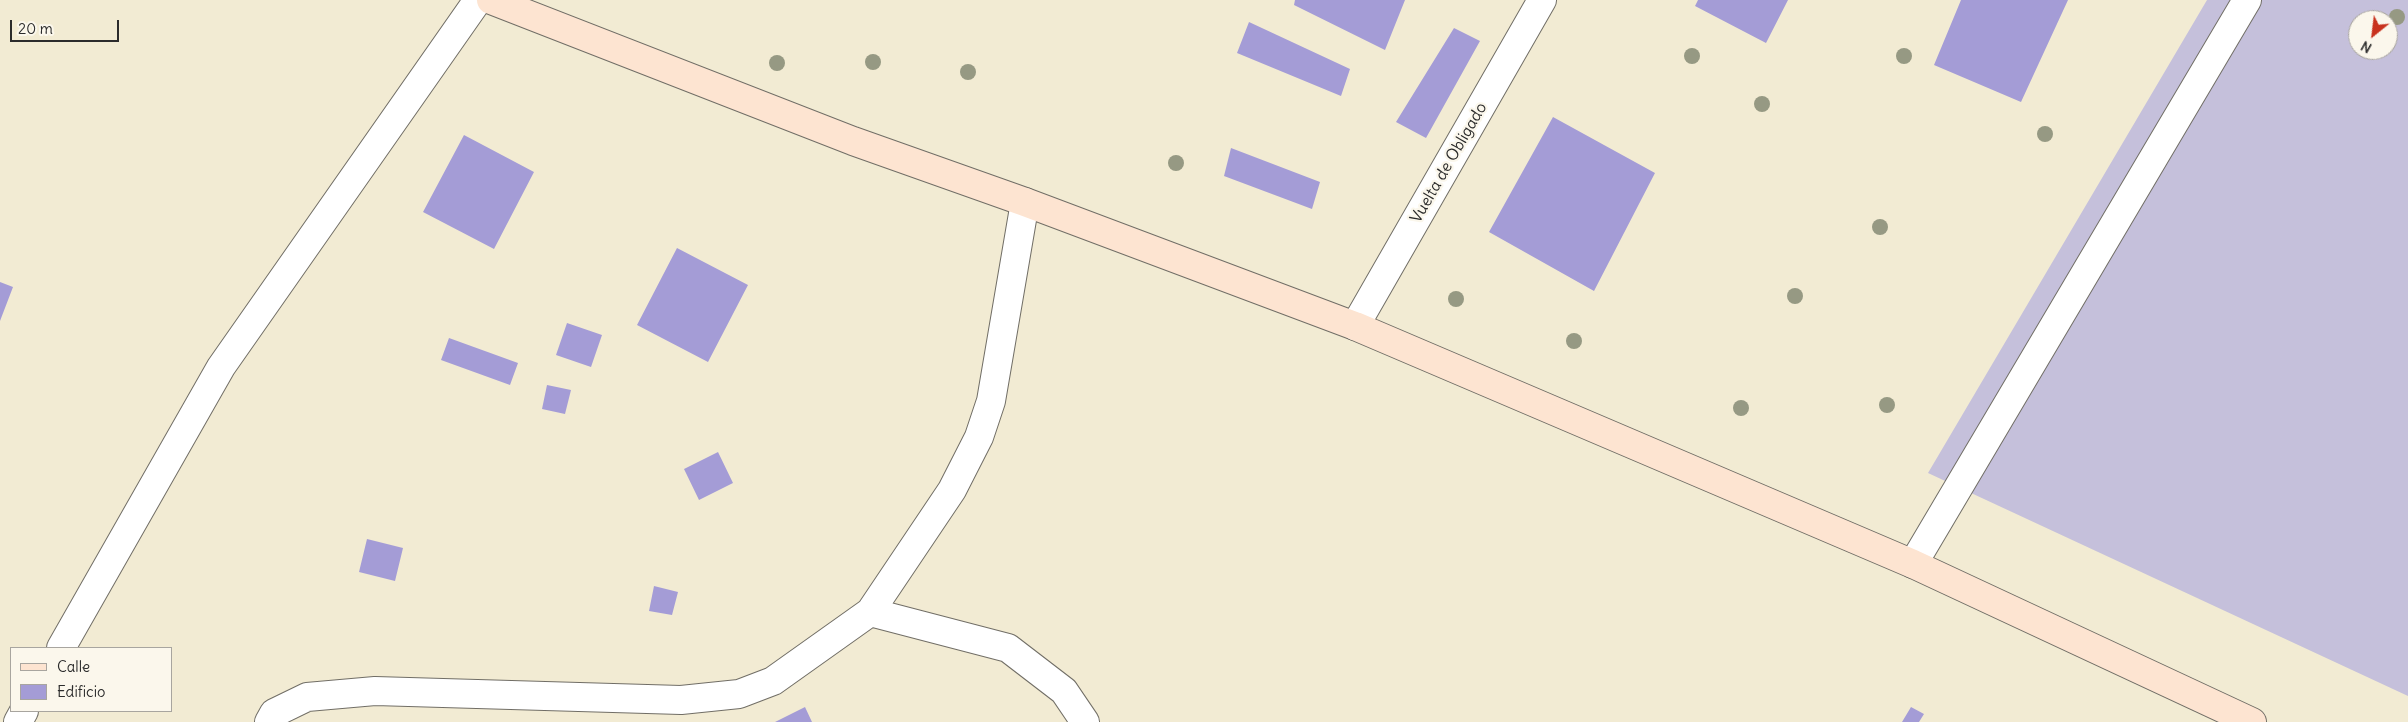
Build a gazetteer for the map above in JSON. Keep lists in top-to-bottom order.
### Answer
{
  "streets": {
    "street": ["Vuelta de Obligado"]
  },
  "legend": ["Calle", "Edificio"],
  "scale_bar": "20 m",
  "north": "bottom left"
}
